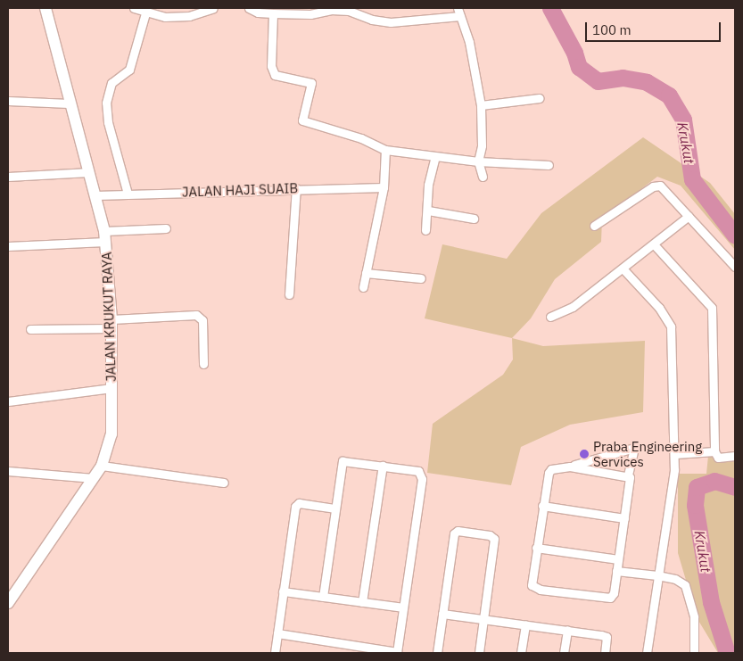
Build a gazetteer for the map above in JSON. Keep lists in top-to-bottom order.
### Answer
{
  "streets": {
    "street": ["JALAN HAJI SUAIB", "JALAN KRUKUT RAYA"]
  },
  "crossings": [
    ["JALAN HAJI SUAIB", "JALAN KRUKUT RAYA"]
  ],
  "water": ["Krukut"],
  "places": ["Praba Engineering Services"],
  "scale_bar": "100 m"
}
